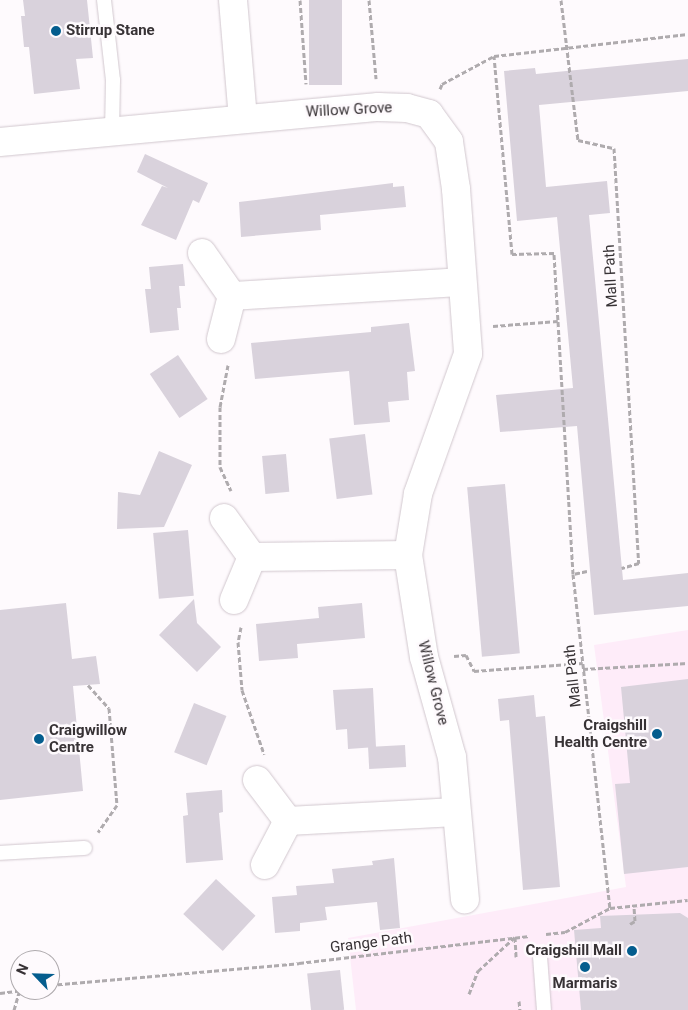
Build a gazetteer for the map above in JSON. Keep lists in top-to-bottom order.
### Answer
{
  "streets": {
    "street": ["Willow Grove"],
    "path": ["Mall Path", "Grange Path"]
  },
  "places": [
    "Stirrup Stane",
    "Craigshill Health Centre",
    "Craigwillow Centre",
    "Craigshill Mall",
    "Marmaris"
  ],
  "north": "top left"
}
